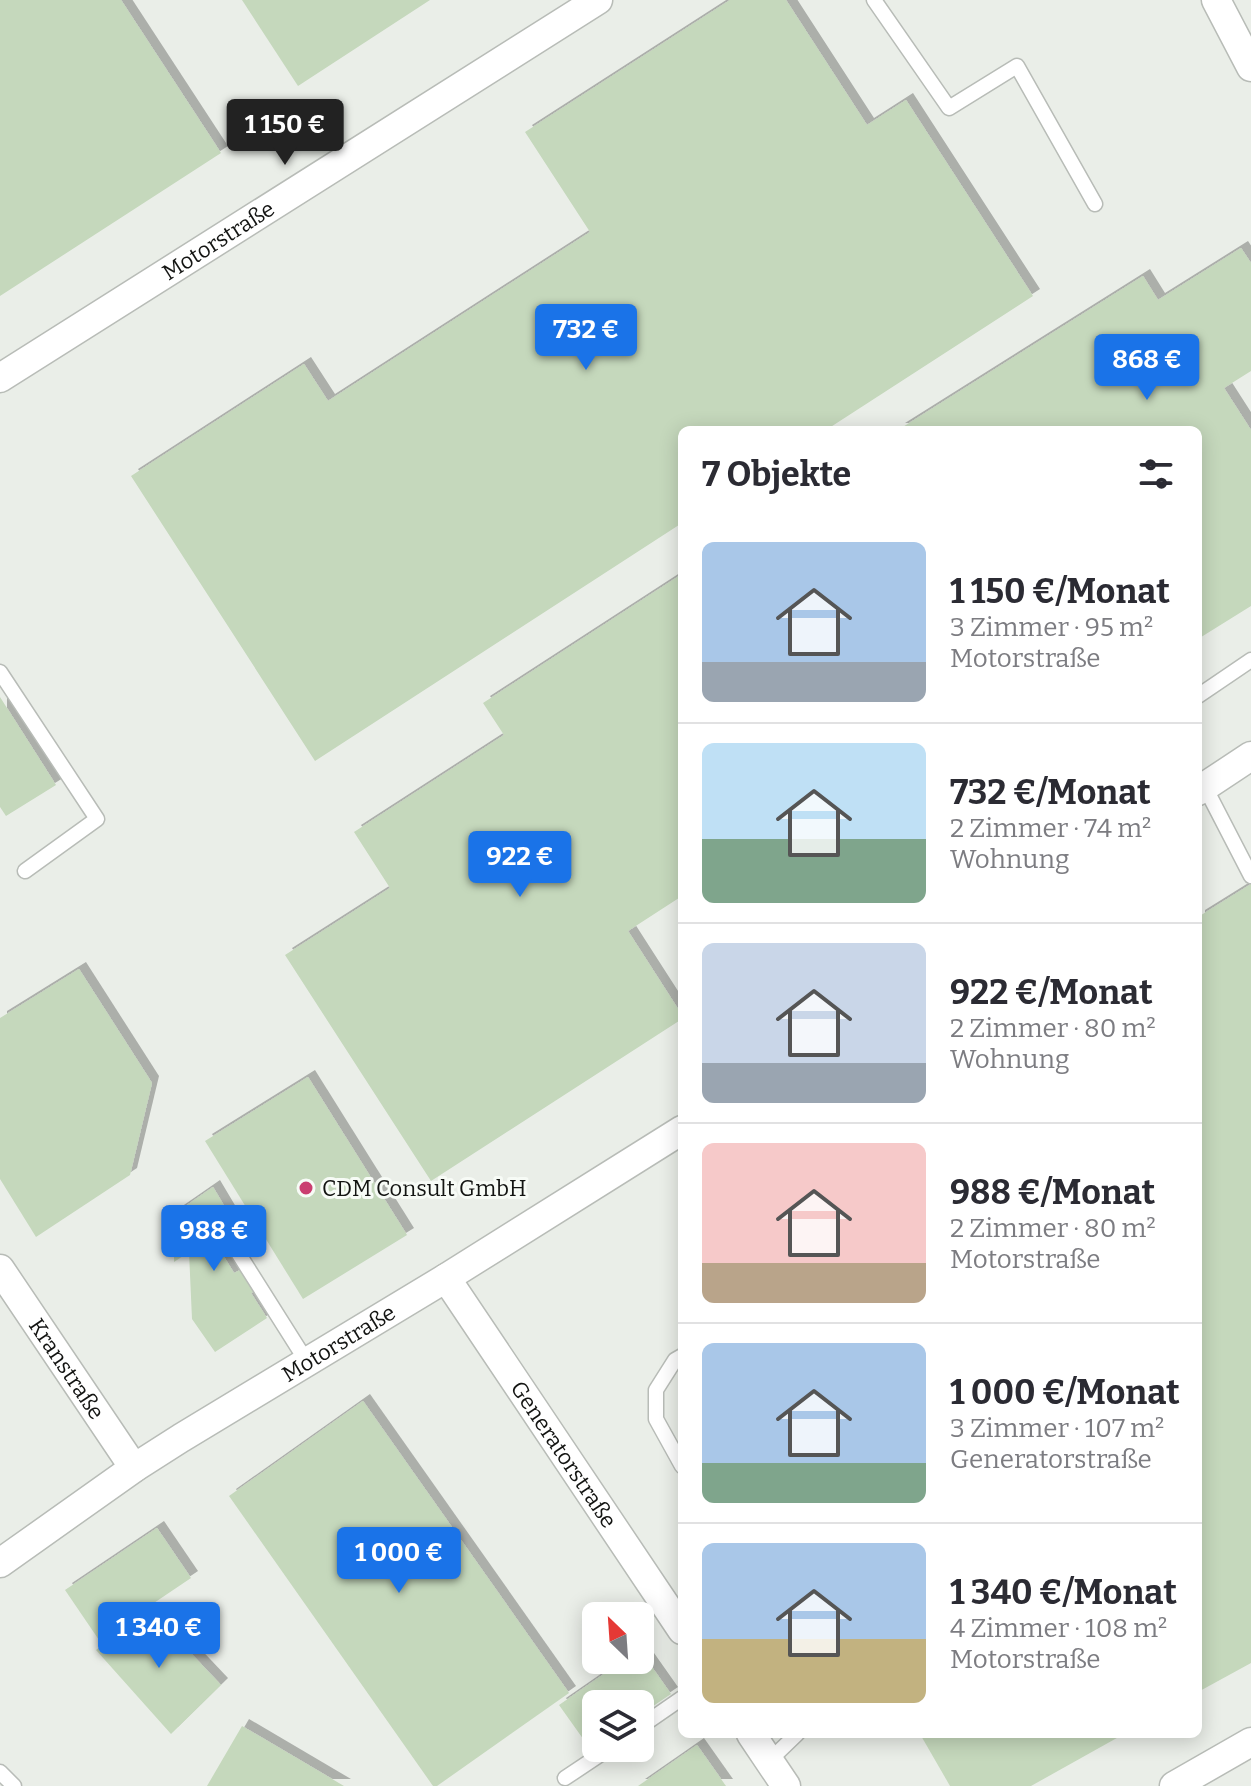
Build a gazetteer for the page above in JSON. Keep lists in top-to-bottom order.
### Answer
{
  "streets": {
    "street": ["Motorstraße", "Kranstraße", "Generatorstraße"]
  },
  "crossings": [
    ["Motorstraße", "Kranstraße"],
    ["Motorstraße", "Generatorstraße"]
  ],
  "places": ["CDM Consult GmbH"],
  "north": "top left",
  "page": {
    "price": [
      "1 150 €",
      "732 €",
      "868 €",
      "922 €",
      "988 €",
      "1 000 €",
      "1 340 €"
    ],
    "heading": "7 Objekte",
    "list": [
      {
        "name": "1 150 €/Monat",
        "note": "3 Zimmer · 95 m² · Motorstraße"
      },
      {
        "name": "732 €/Monat",
        "note": "2 Zimmer · 74 m² · Wohnung"
      },
      {
        "name": "922 €/Monat",
        "note": "2 Zimmer · 80 m² · Wohnung"
      },
      {
        "name": "988 €/Monat",
        "note": "2 Zimmer · 80 m² · Motorstraße"
      },
      {
        "name": "1 000 €/Monat",
        "note": "3 Zimmer · 107 m² · Generatorstraße"
      },
      {
        "name": "1 340 €/Monat",
        "note": "4 Zimmer · 108 m² · Motorstraße"
      }
    ]
  }
}
